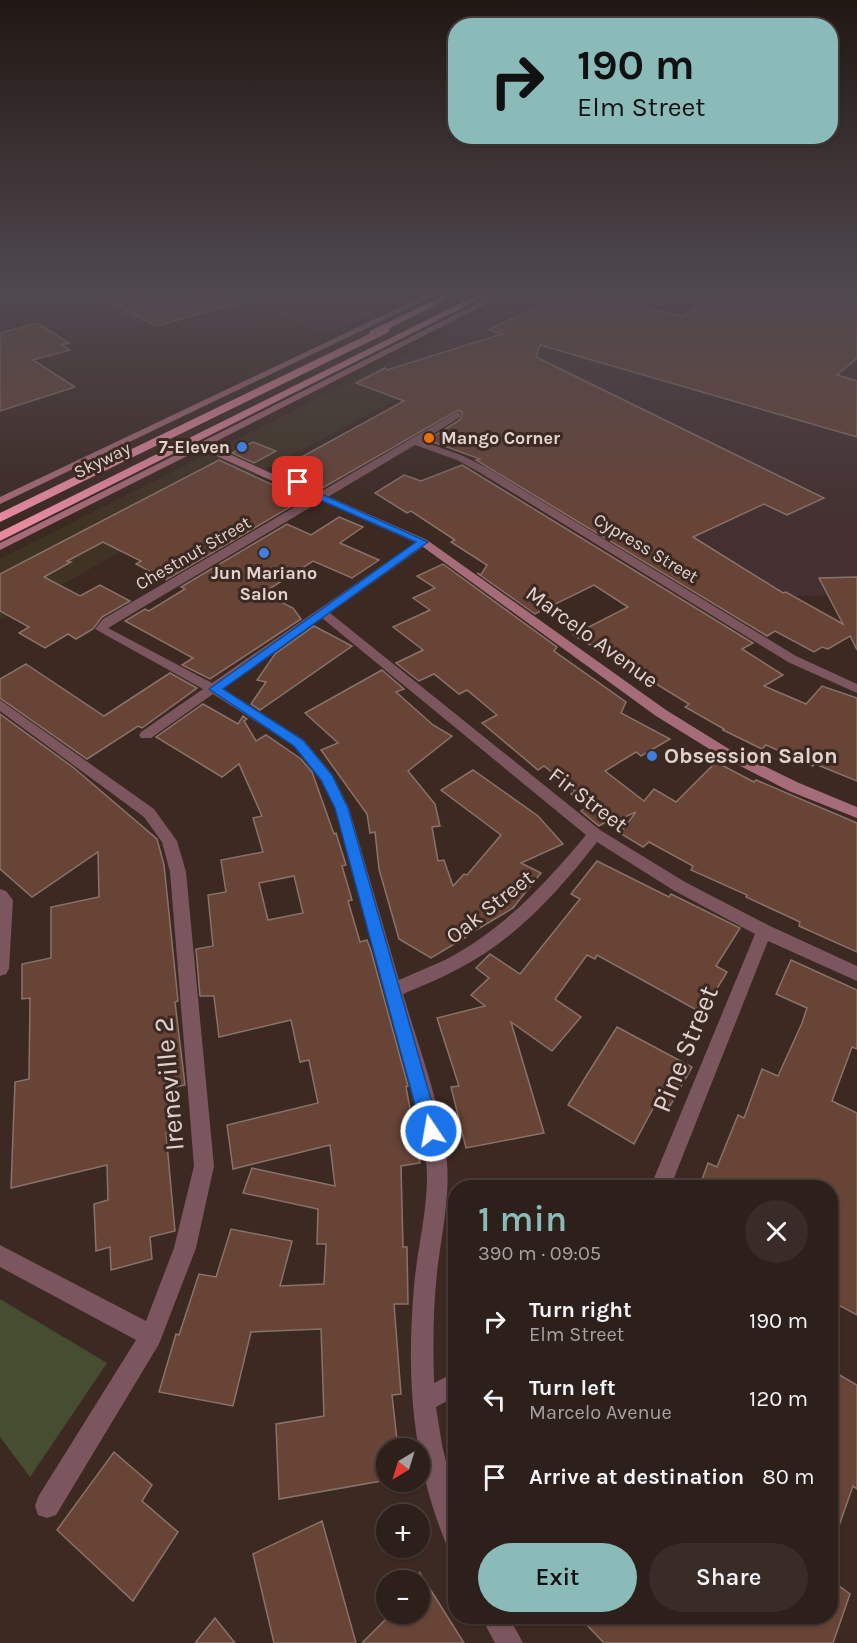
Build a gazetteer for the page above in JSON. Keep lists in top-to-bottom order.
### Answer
{
  "streets": {
    "highway": ["Skyway"],
    "main road": ["Marcelo Avenue"],
    "street": [
      "Cypress Street",
      "Chestnut Street",
      "Fir Street",
      "Oak Street",
      "Pine Street",
      "Ireneville 2"
    ]
  },
  "crossings": [
    ["Cypress Street", "Chestnut Street"],
    ["Chestnut Street", "Marcelo Avenue"],
    ["Fir Street", "Oak Street"],
    ["Fir Street", "Pine Street"]
  ],
  "places": [
    "Mango Corner",
    "7-Eleven",
    "Jun Mariano Salon",
    "Obsession Salon"
  ],
  "north": "bottom left",
  "page": {
    "turn": ["190 m", "Elm Street"],
    "heading": ["1 min", "390 m · 09:05"],
    "list": [
      {
        "name": "Turn right",
        "note": "Elm Street",
        "value": "190 m"
      },
      {
        "name": "Turn left",
        "note": "Marcelo Avenue",
        "value": "120 m"
      },
      {
        "name": "Arrive at destination",
        "value": "80 m"
      }
    ],
    "map_buttons": ["+", "−"],
    "buttons": ["Exit", "Share"]
  }
}
